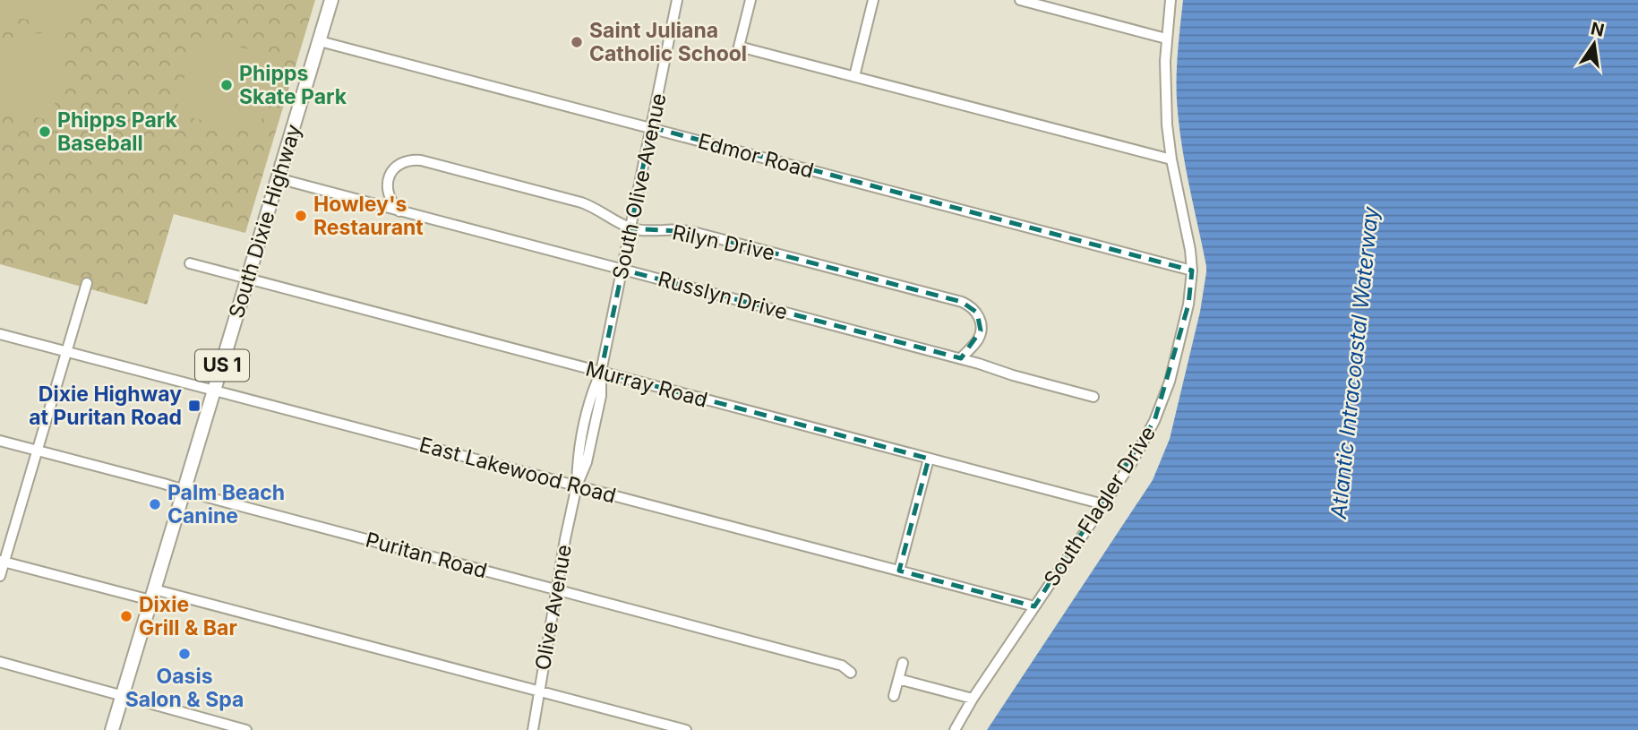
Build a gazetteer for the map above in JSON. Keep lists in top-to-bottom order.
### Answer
{
  "streets": {
    "main road": ["South Dixie Highway", "US 1"],
    "street": [
      "Edmor Road",
      "South Olive Avenue",
      "Rilyn Drive",
      "Russlyn Drive",
      "Murray Road",
      "East Lakewood Road",
      "South Flagler Drive",
      "Puritan Road",
      "Olive Avenue"
    ]
  },
  "crossings": [
    ["Edmor Road", "South Olive Avenue"],
    ["Edmor Road", "South Dixie Highway"],
    ["Edmor Road", "South Flagler Drive"],
    ["South Olive Avenue", "Rilyn Drive"],
    ["South Olive Avenue", "Russlyn Drive"],
    ["South Olive Avenue", "Murray Road"],
    ["South Olive Avenue", "Olive Avenue"],
    ["South Dixie Highway", "Russlyn Drive"],
    ["South Dixie Highway", "Murray Road"],
    ["South Dixie Highway", "East Lakewood Road"],
    ["South Dixie Highway", "Puritan Road"],
    ["Rilyn Drive", "Russlyn Drive"],
    ["Murray Road", "South Flagler Drive"],
    ["Murray Road", "Olive Avenue"],
    ["East Lakewood Road", "South Flagler Drive"],
    ["East Lakewood Road", "Olive Avenue"],
    ["Puritan Road", "Olive Avenue"]
  ],
  "water": ["Atlantic Intracoastal Waterway"],
  "places": {
    "other": [
      "Saint Juliana Catholic School",
      "Phipps Skate Park",
      "Phipps Park Baseball",
      "Howley's Restaurant",
      "Palm Beach Canine",
      "Dixie Grill & Bar",
      "Oasis Salon & Spa"
    ],
    "transit": ["Dixie Highway at Puritan Road"]
  },
  "north": "top"
}
